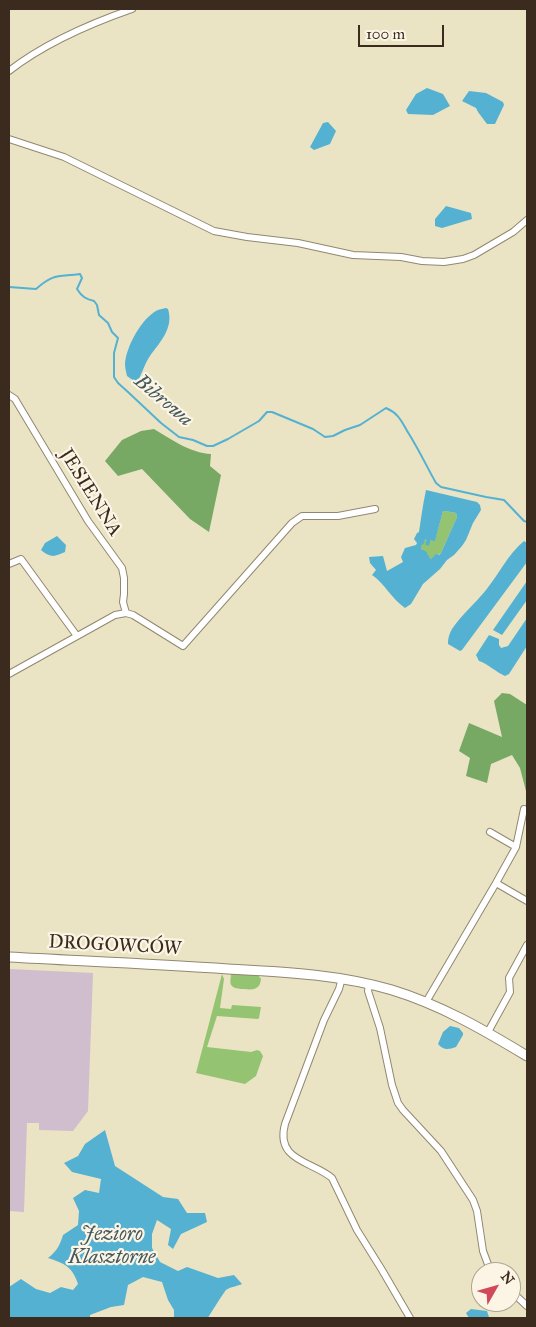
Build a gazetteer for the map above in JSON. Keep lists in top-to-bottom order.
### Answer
{
  "streets": {
    "main road": ["DROGOWCÓW"],
    "street": ["JESIENNA"]
  },
  "water": ["Bibrowa", "Jezioro Klasztorne"],
  "scale_bar": "100 m",
  "north": "top right"
}
